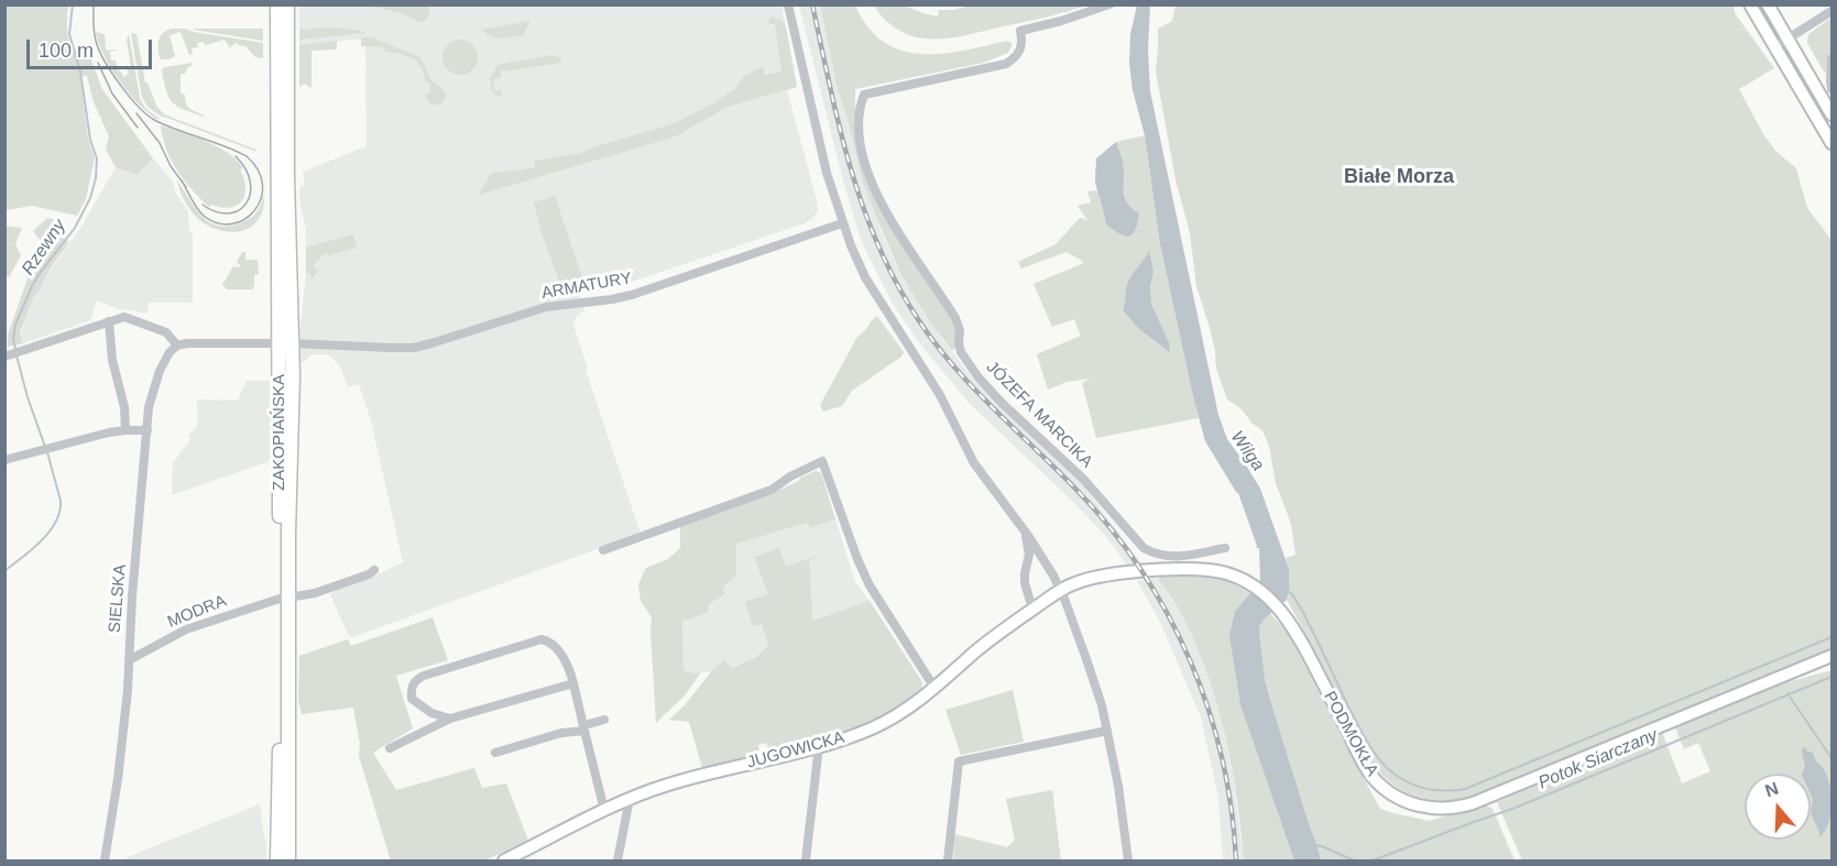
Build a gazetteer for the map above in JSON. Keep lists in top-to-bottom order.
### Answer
{
  "streets": {
    "main road": ["ZAKOPIAŃSKA"],
    "street": [
      "ARMATURY",
      "JÓZEFA MARCIKA",
      "SIELSKA",
      "MODRA",
      "PODMOKŁA",
      "JUGOWICKA"
    ]
  },
  "crossings": [
    ["ARMATURY", "ZAKOPIAŃSKA"],
    ["ARMATURY", "SIELSKA"],
    ["JÓZEFA MARCIKA", "PODMOKŁA"],
    ["ZAKOPIAŃSKA", "MODRA"],
    ["SIELSKA", "MODRA"],
    ["PODMOKŁA", "JUGOWICKA"]
  ],
  "districts": ["Białe Morza"],
  "water": ["Rzewny", "Wilga", "Potok Siarczany"],
  "scale_bar": "100 m",
  "north": "top"
}
